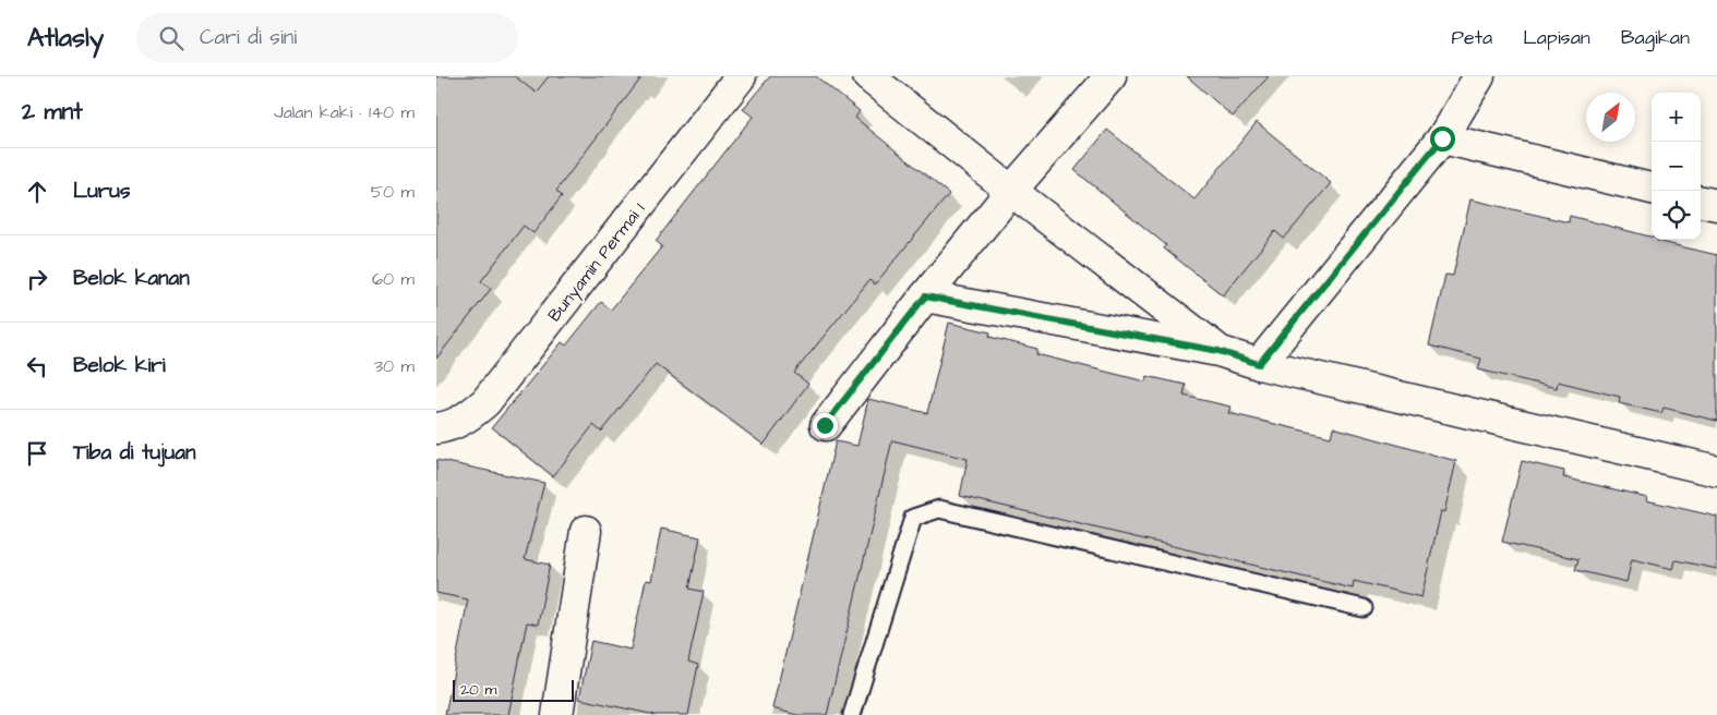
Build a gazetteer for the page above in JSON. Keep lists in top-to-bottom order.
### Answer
{
  "streets": {
    "street": ["Bunyamin Permai 1"]
  },
  "scale_bar": "20 m",
  "north": "top right",
  "page": {
    "header": "Atlasly",
    "search": "Cari di sini",
    "nav": ["Peta", "Lapisan", "Bagikan"],
    "heading": ["2 mnt", "Jalan kaki · 140 m"],
    "map_buttons": ["+", "−"],
    "list": [
      ["Lurus", "50 m"],
      ["Belok kanan", "60 m"],
      ["Belok kiri", "30 m"],
      "Tiba di tujuan"
    ],
    "scale": "20 m"
  }
}
